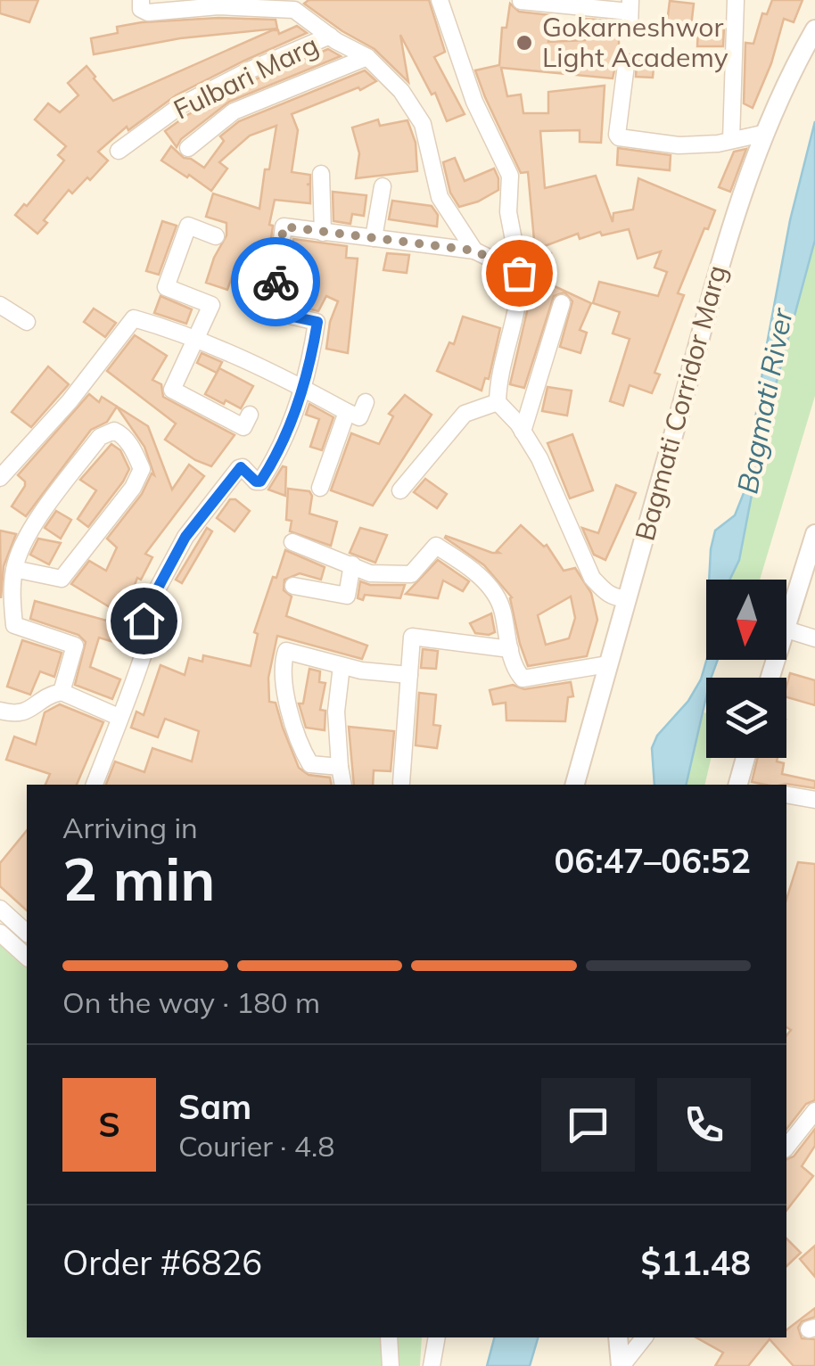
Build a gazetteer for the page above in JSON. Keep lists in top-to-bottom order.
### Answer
{
  "streets": {
    "street": ["Fulbari Marg", "Bagmati Corridor Marg"]
  },
  "water": ["Bagmati River"],
  "places": ["Gokarneshwor Light Academy"],
  "north": "bottom",
  "page": {
    "heading": ["2 min", "Arriving in", "06:47–06:52"],
    "panel": [
      "Sam",
      "Courier · 4.8",
      "Order #6826",
      "$11.48"
    ],
    "bar": "On the way · 180 m",
    "round": "S"
  }
}
